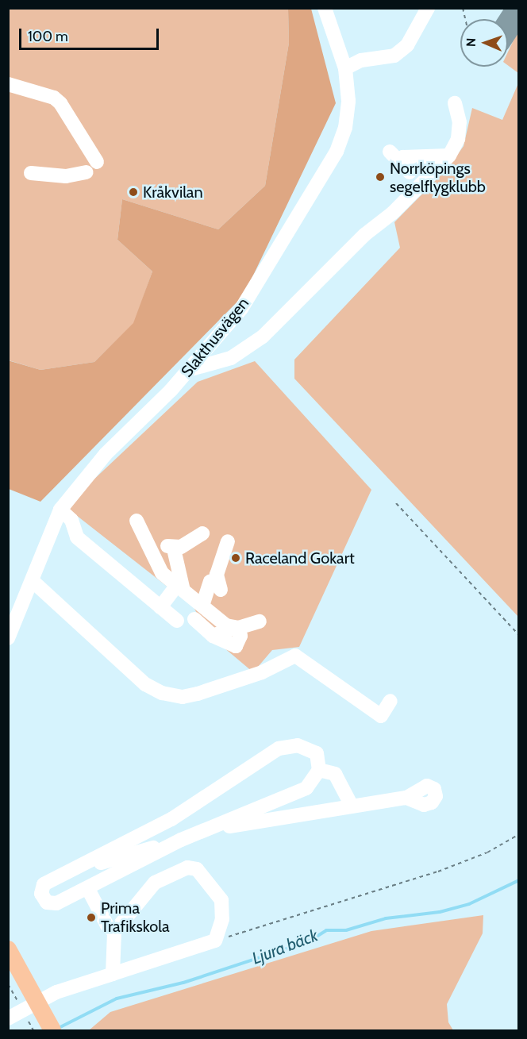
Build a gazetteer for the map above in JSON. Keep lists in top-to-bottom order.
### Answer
{
  "streets": {
    "street": ["Slakthusvägen"]
  },
  "water": ["Ljura bäck"],
  "places": [
    "Norrköpings segelflygklubb",
    "Kråkvilan",
    "Raceland Gokart",
    "Prima Trafikskola"
  ],
  "scale_bar": "100 m",
  "north": "left"
}
